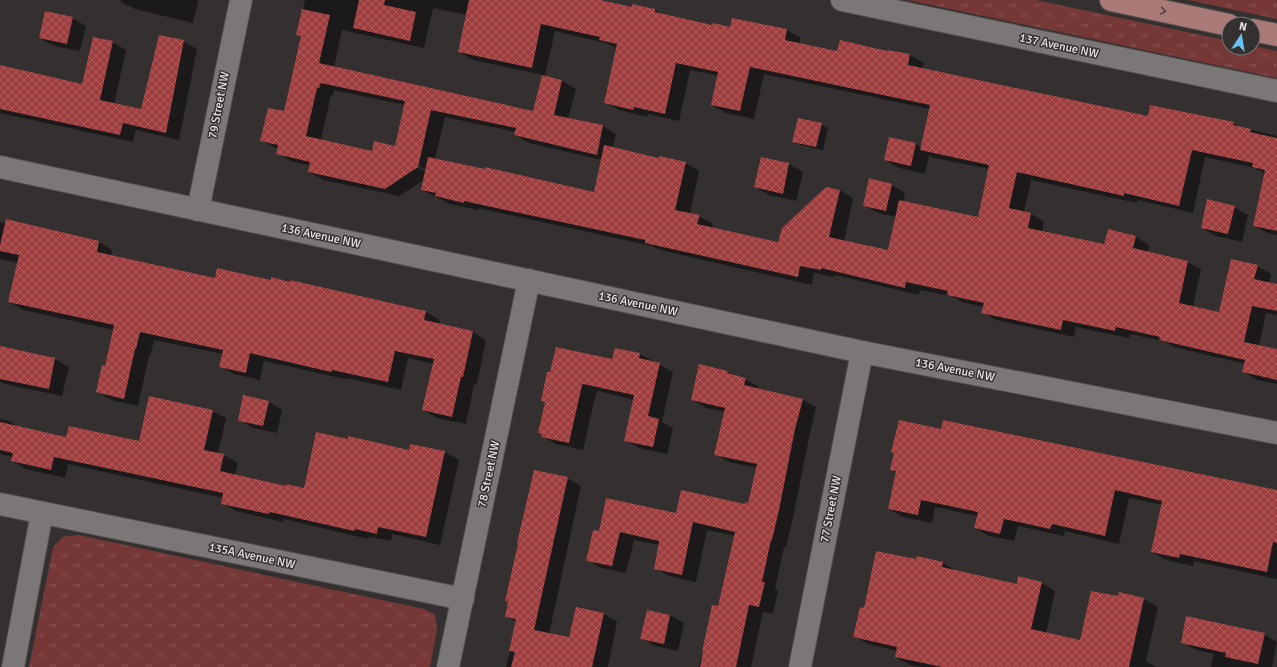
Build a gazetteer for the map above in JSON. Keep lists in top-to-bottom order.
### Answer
{
  "streets": {
    "street": [
      "137 Avenue NW",
      "79 Street NW",
      "136 Avenue NW",
      "78 Street NW",
      "77 Street NW",
      "135A Avenue NW"
    ]
  },
  "crossings": [
    ["79 Street NW", "136 Avenue NW"],
    ["136 Avenue NW", "78 Street NW"],
    ["136 Avenue NW", "77 Street NW"],
    ["78 Street NW", "135A Avenue NW"]
  ],
  "north": "top"
}
